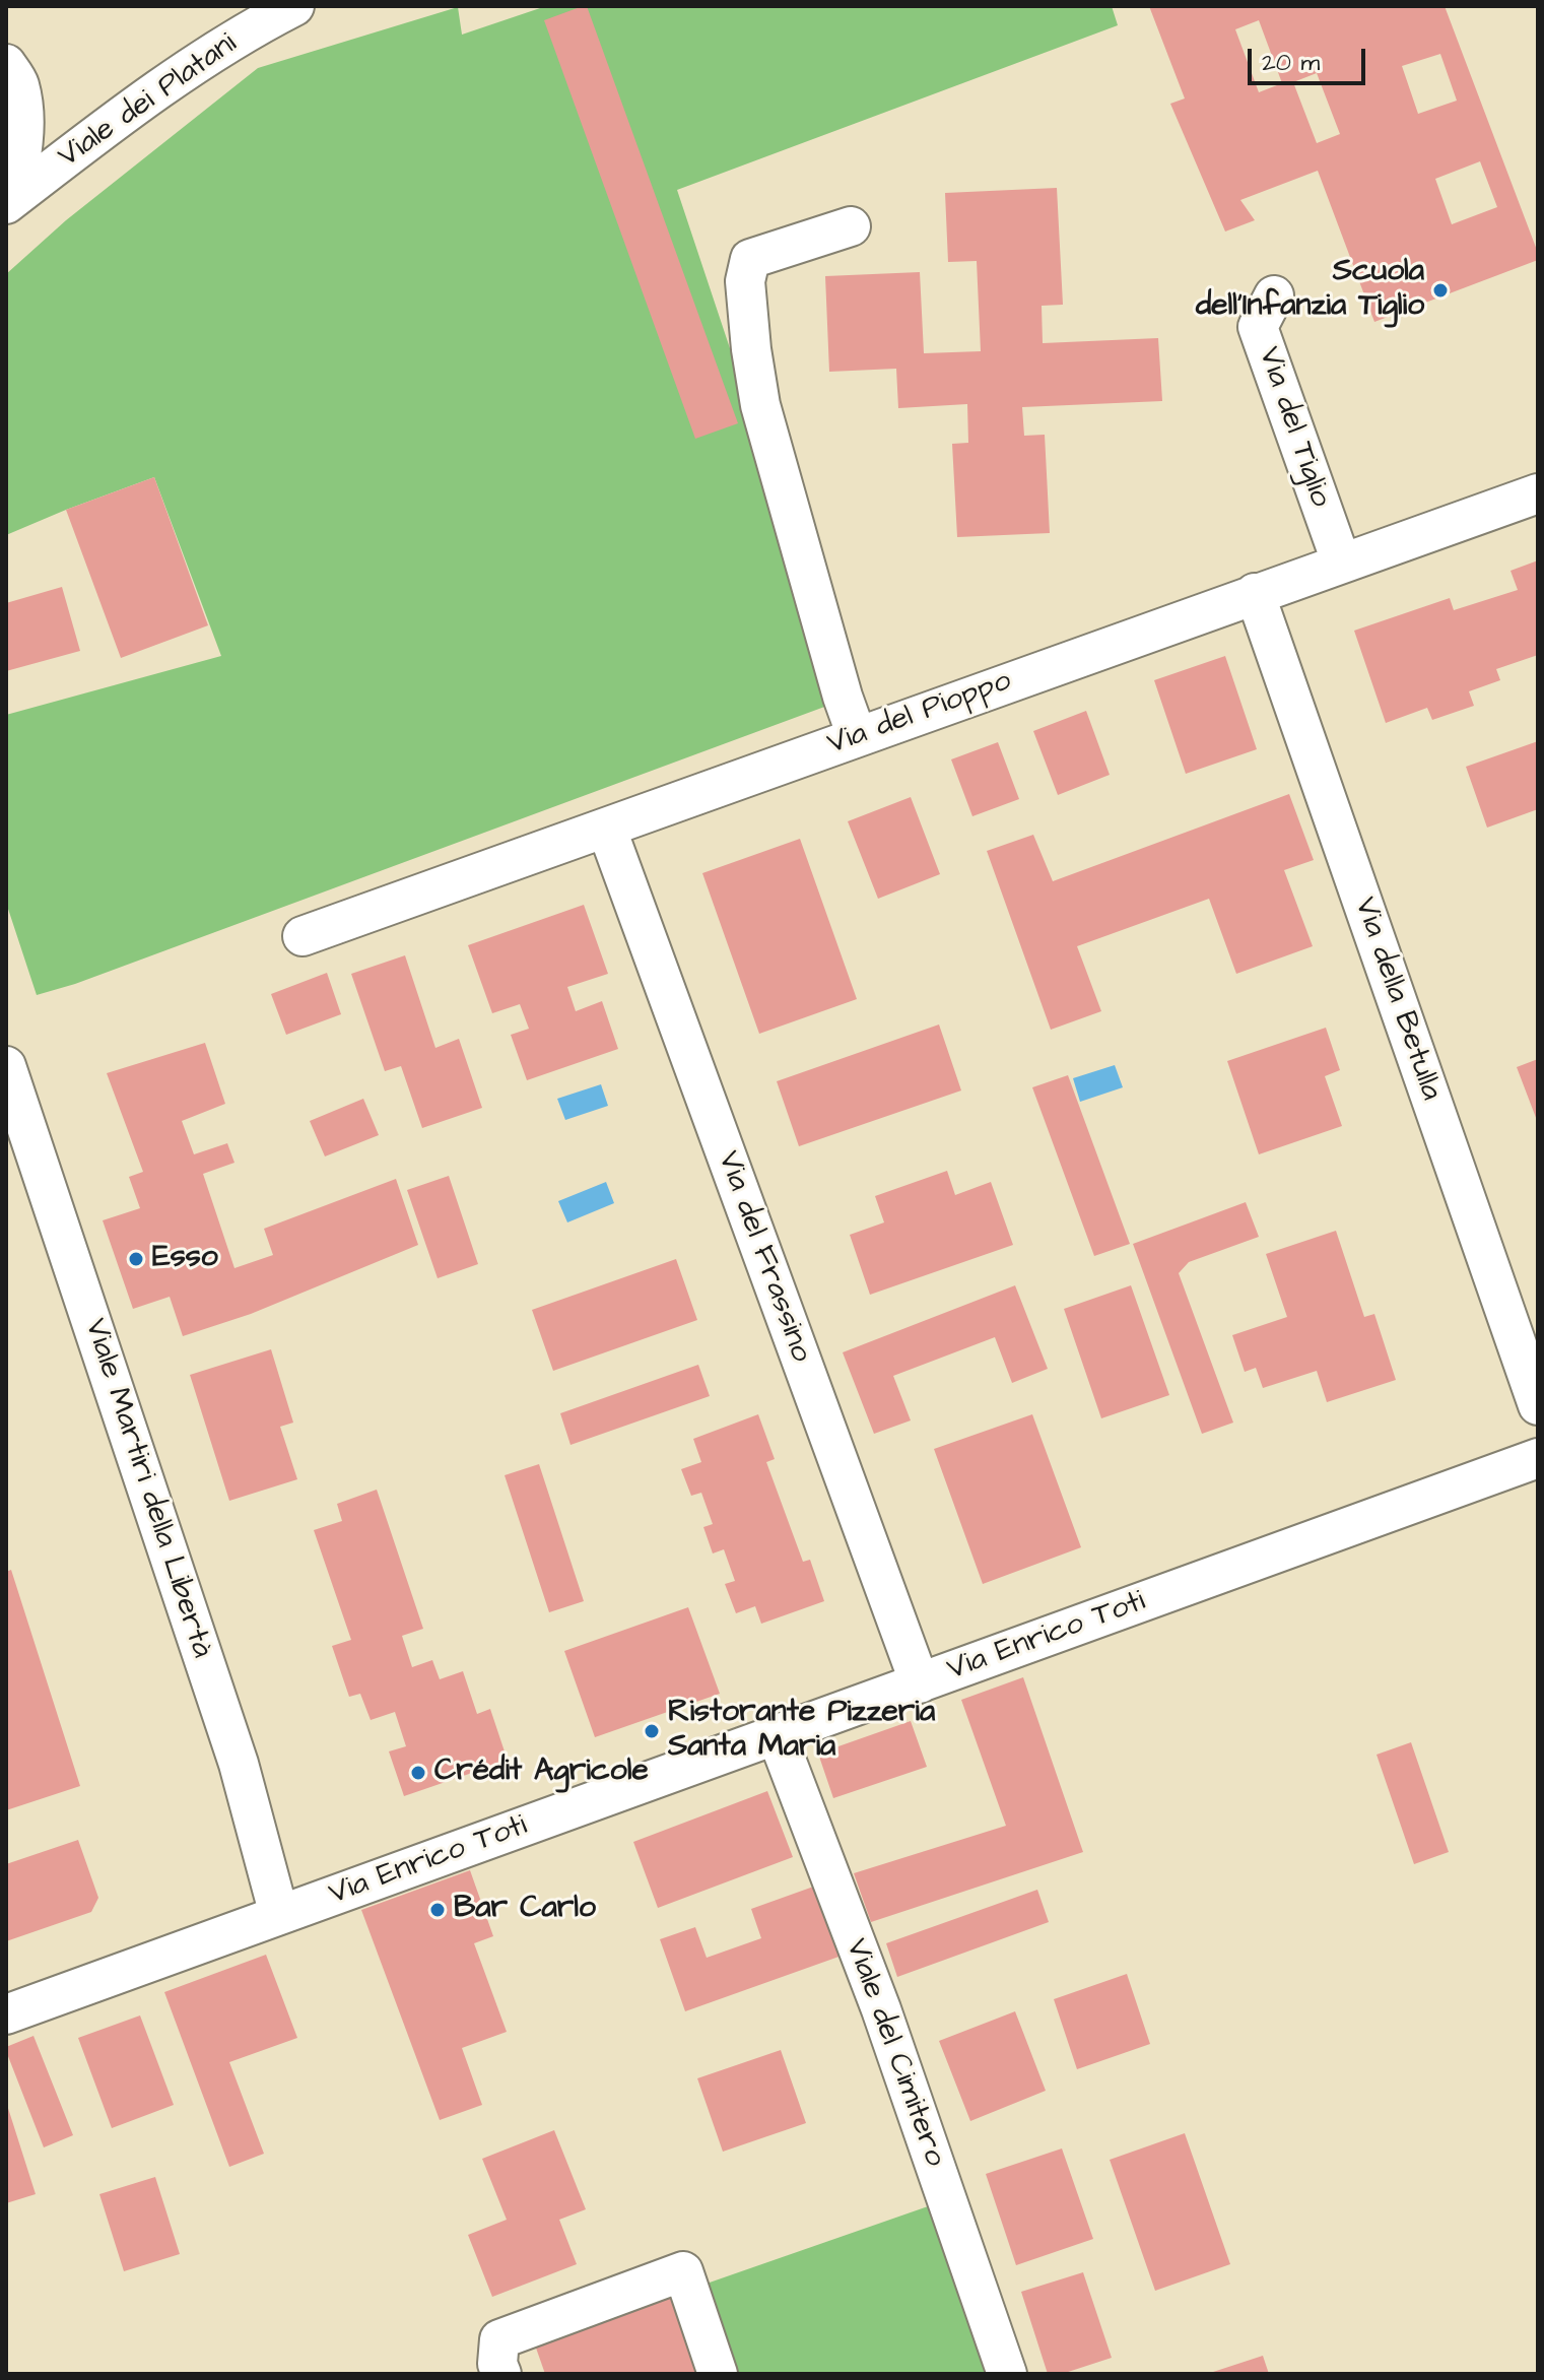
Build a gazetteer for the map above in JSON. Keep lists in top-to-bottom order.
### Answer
{
  "streets": {
    "street": [
      "Viale dei Platani",
      "Via del Tiglio",
      "Via del Pioppo",
      "Via della Betulla",
      "Via del Frassino",
      "Viale Martiri della Libertà",
      "Via Enrico Toti",
      "Viale del Cimitero"
    ]
  },
  "crossings": [
    ["Via del Tiglio", "Via del Pioppo"],
    ["Via del Pioppo", "Via della Betulla"],
    ["Via del Pioppo", "Via del Frassino"],
    ["Via del Frassino", "Via Enrico Toti"],
    ["Viale Martiri della Libertà", "Via Enrico Toti"],
    ["Via Enrico Toti", "Viale del Cimitero"]
  ],
  "places": [
    "Scuola dell'Infanzia Tiglio",
    "Esso",
    "Ristorante Pizzeria Santa Maria",
    "Crédit Agricole",
    "Bar Carlo"
  ],
  "scale_bar": "20 m"
}
